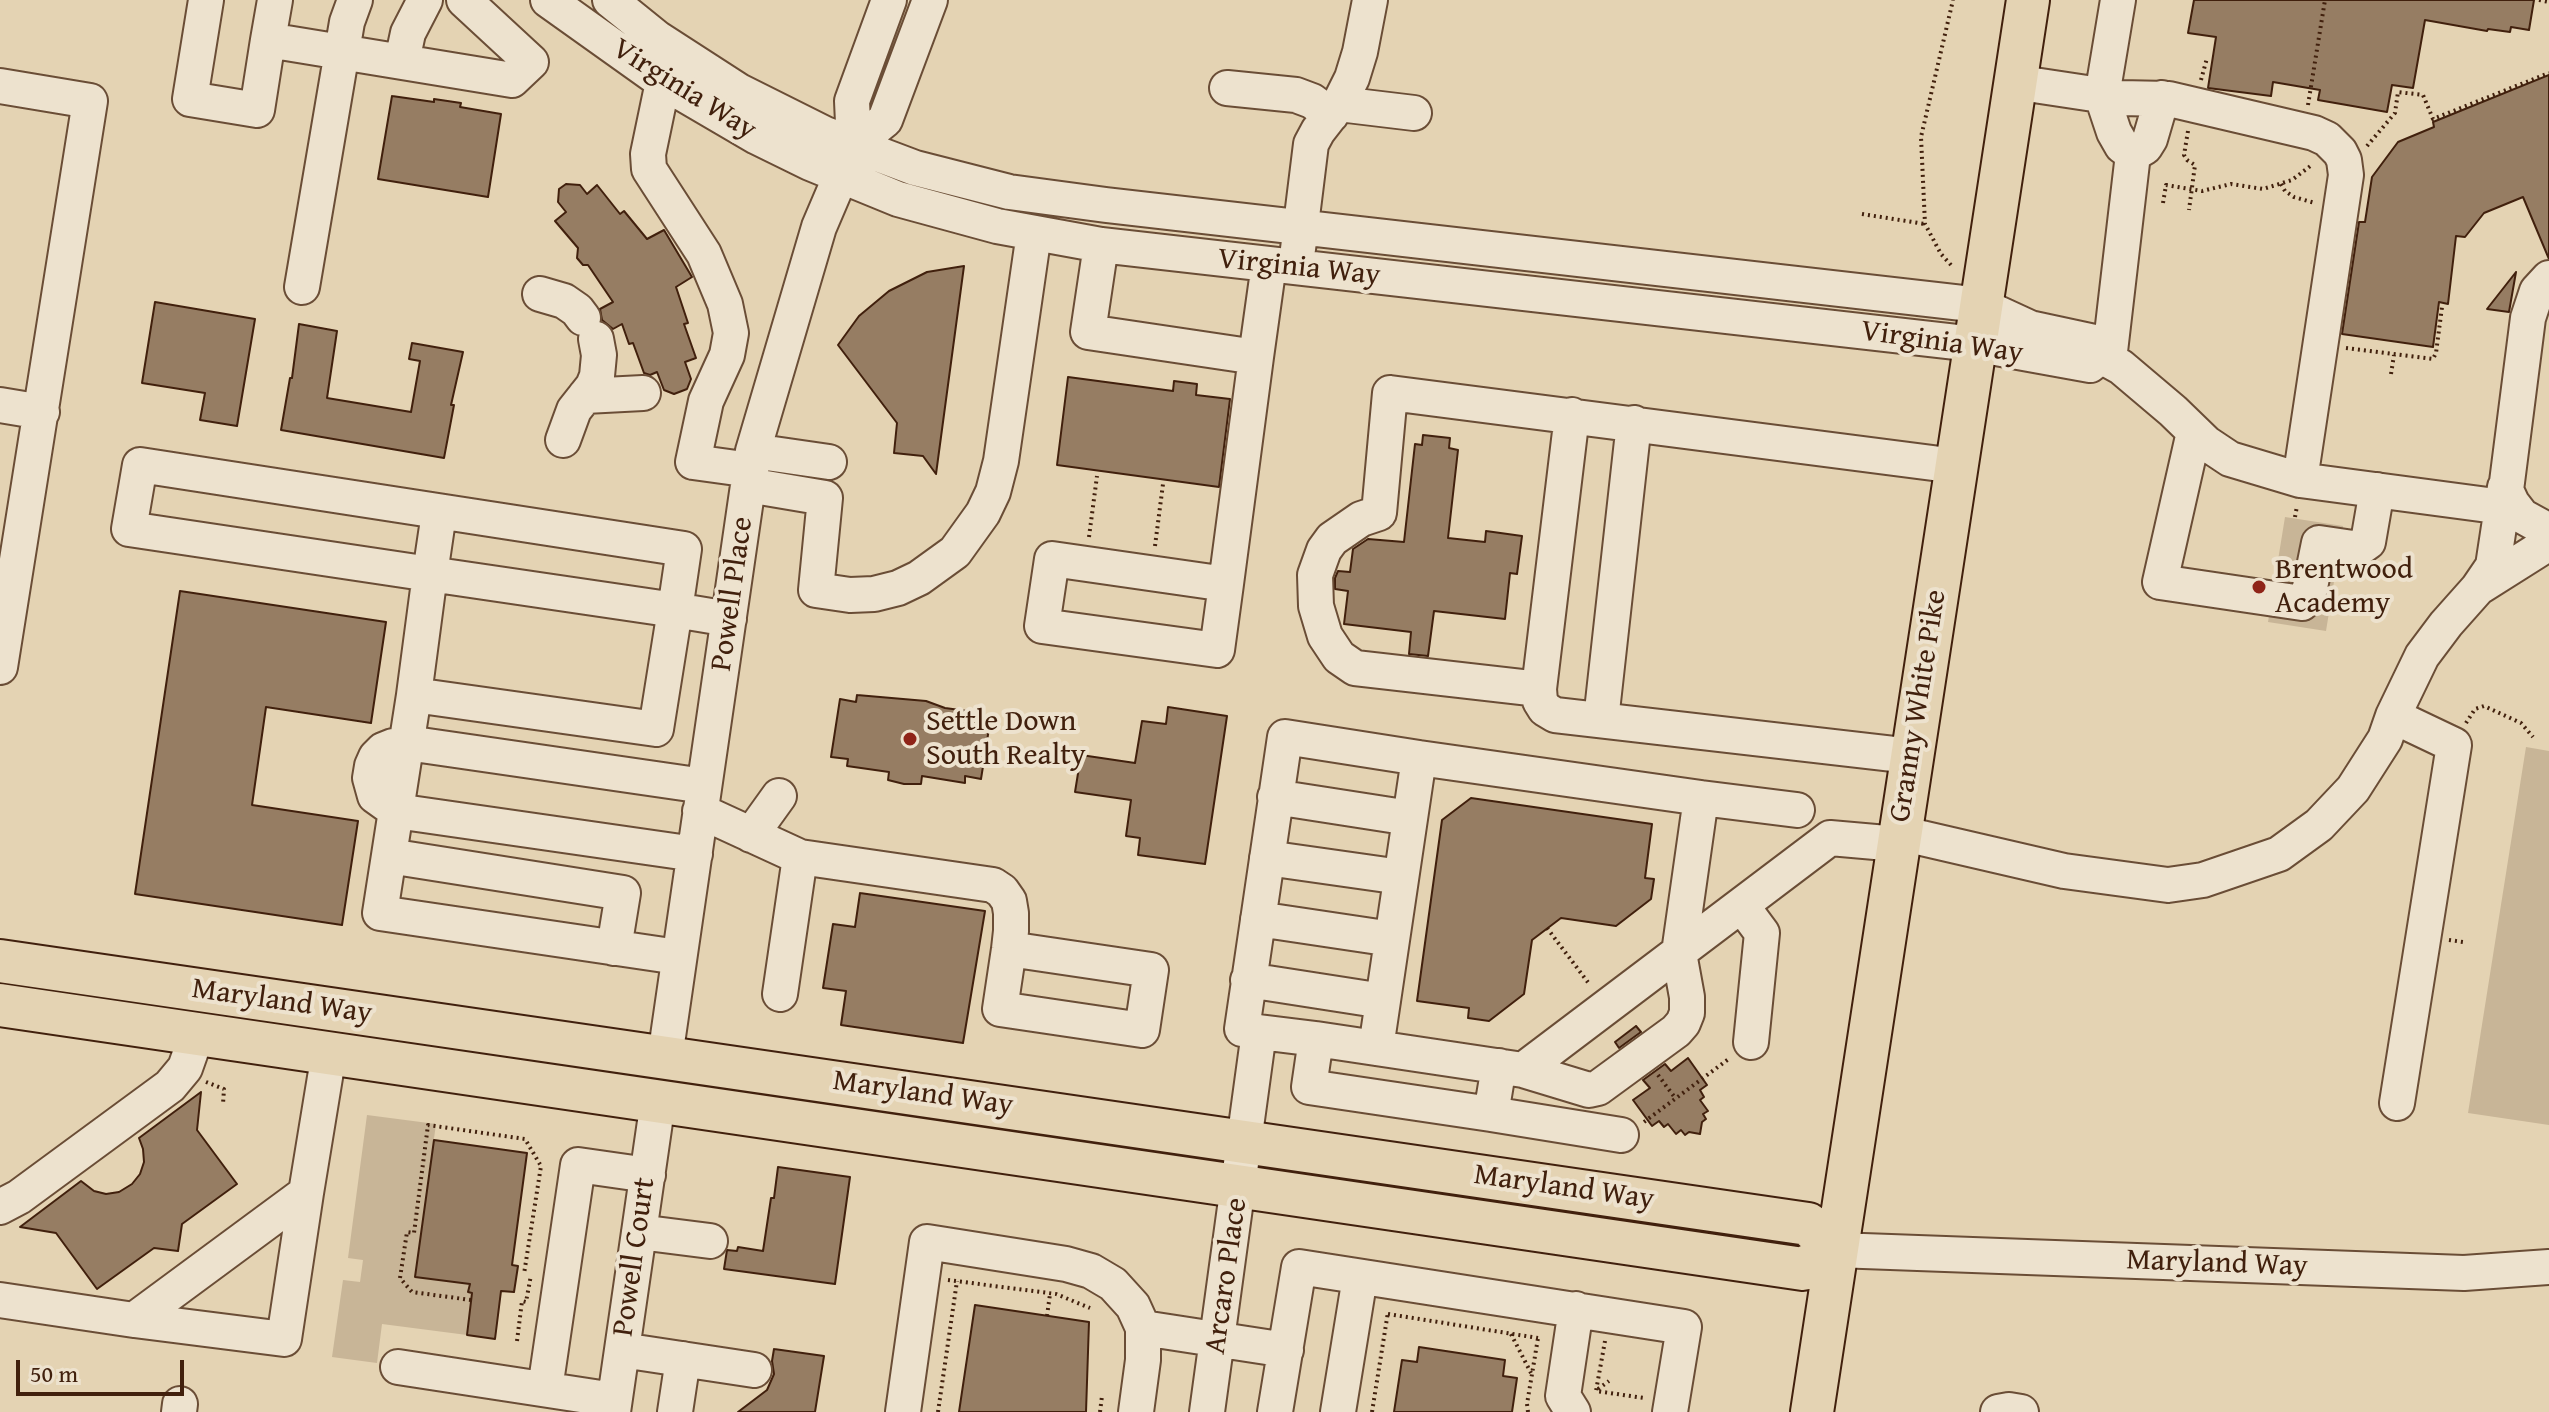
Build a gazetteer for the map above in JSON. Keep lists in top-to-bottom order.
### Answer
{
  "streets": {
    "main road": ["Granny White Pike", "Maryland Way"],
    "street": [
      "Virginia Way",
      "Powell Place",
      "Powell Court",
      "Arcaro Place"
    ]
  },
  "crossings": [
    ["Virginia Way", "Powell Place"],
    ["Virginia Way", "Granny White Pike"],
    ["Powell Place", "Maryland Way"],
    ["Granny White Pike", "Maryland Way"],
    ["Maryland Way", "Powell Court"],
    ["Maryland Way", "Arcaro Place"]
  ],
  "places": ["Brentwood Academy", "Settle Down South Realty"],
  "scale_bar": "50 m"
}
